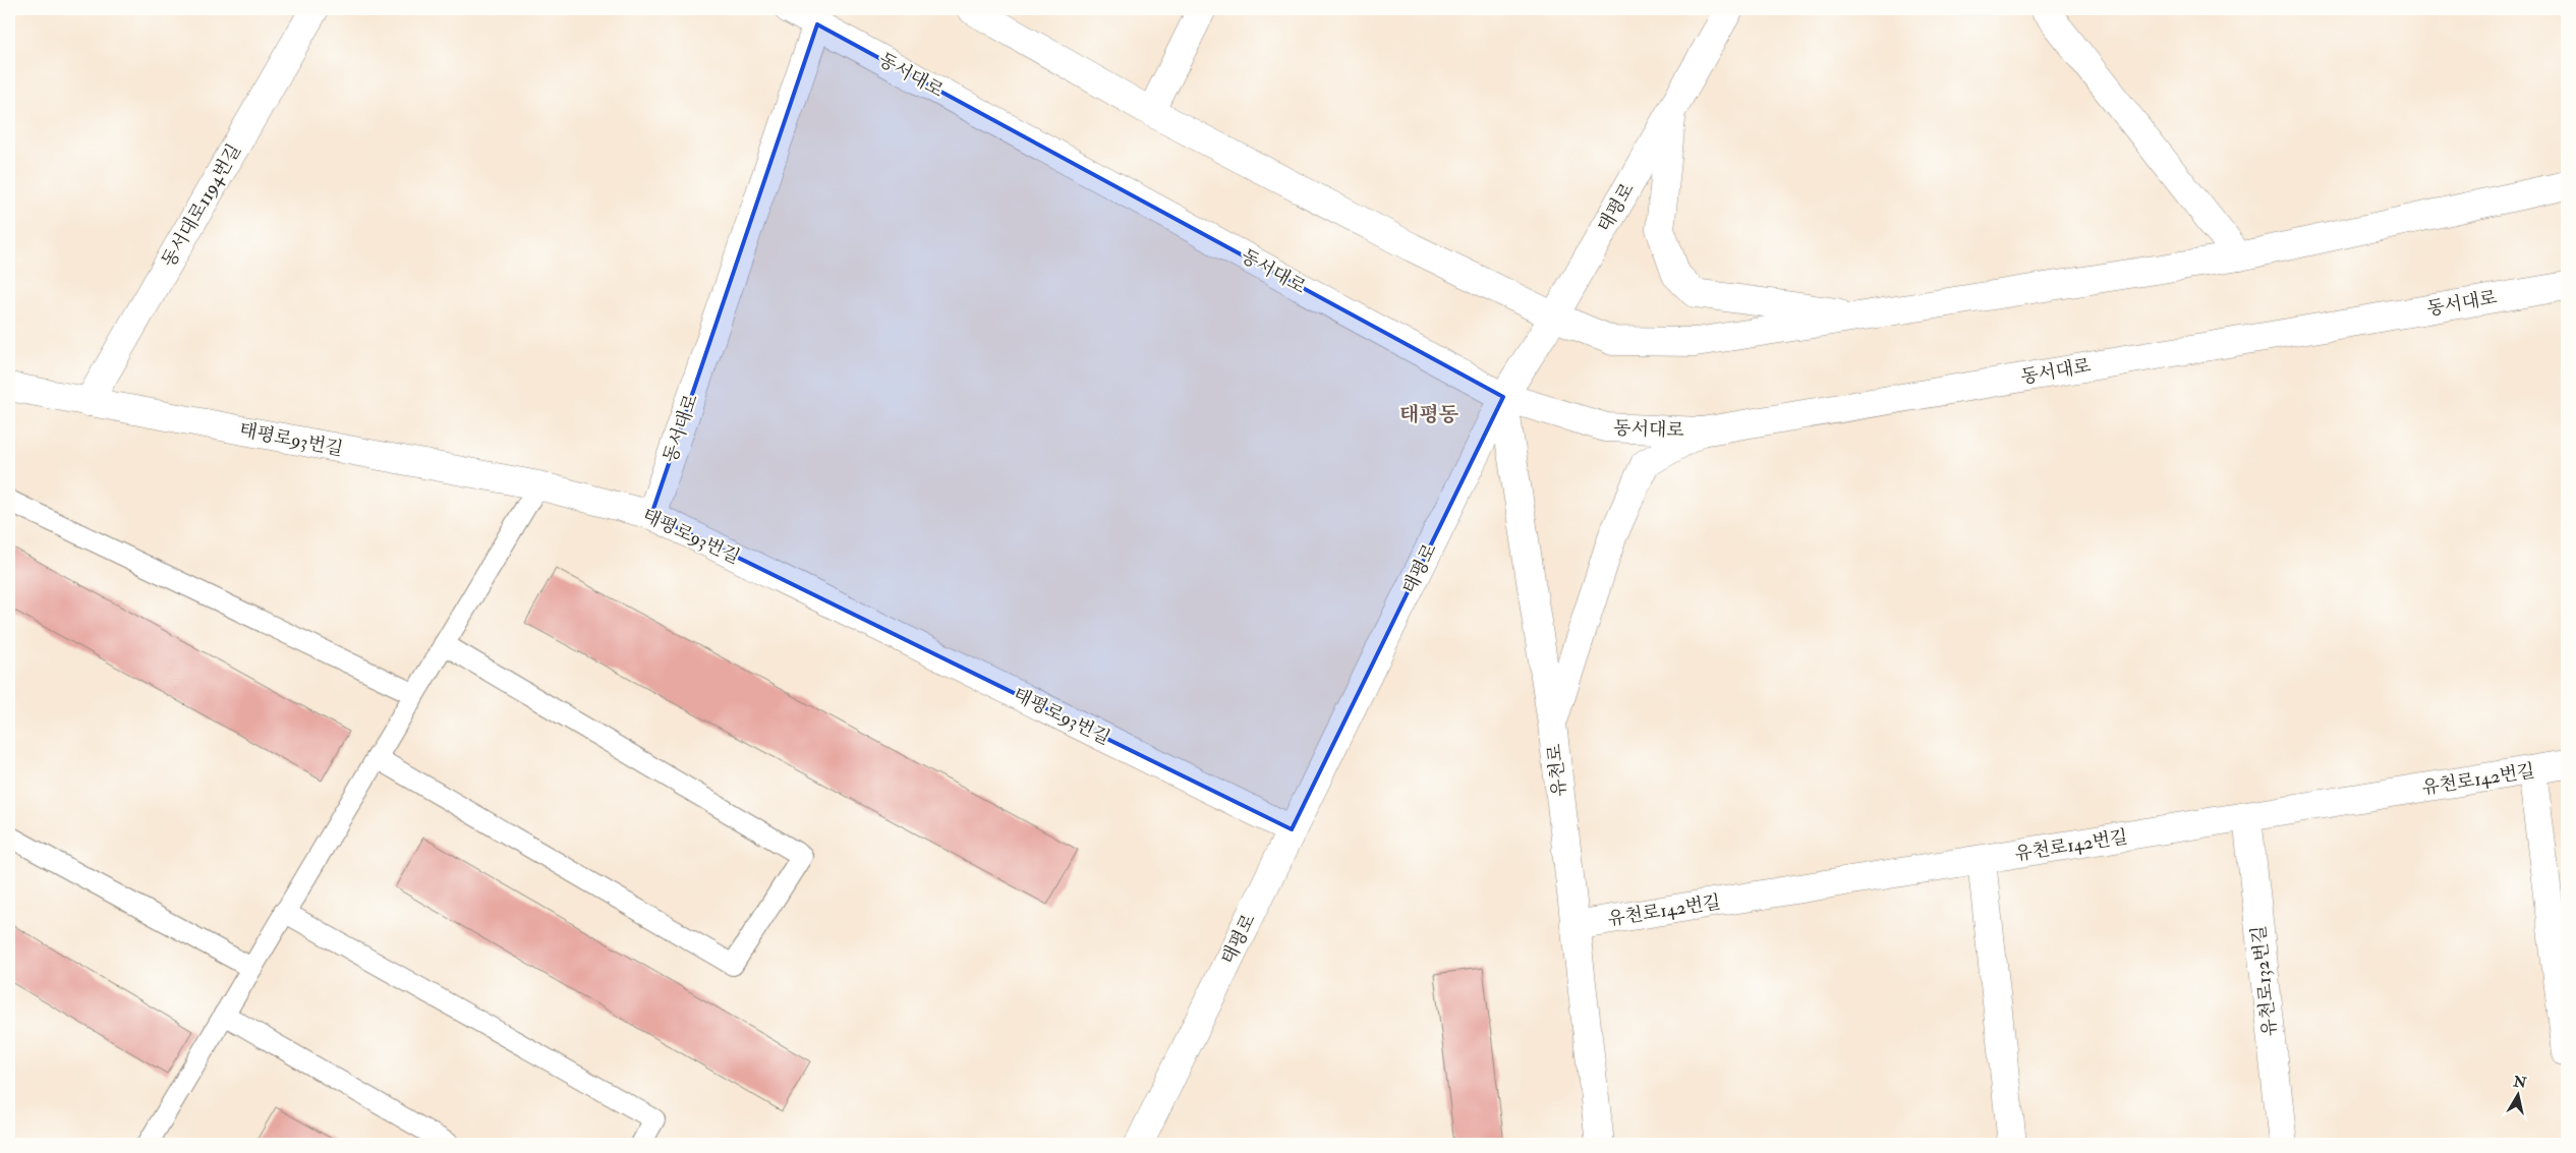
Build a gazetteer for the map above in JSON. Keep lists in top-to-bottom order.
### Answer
{
  "streets": {
    "street": [
      "동서대로",
      "동서대로1194번길",
      "태평로",
      "태평로93번길",
      "유천로",
      "유천로142번길",
      "유천로132번길"
    ]
  },
  "crossings": [
    ["동서대로", "태평로"],
    ["동서대로", "태평로93번길"],
    ["동서대로", "유천로"],
    ["동서대로1194번길", "태평로93번길"],
    ["태평로", "태평로93번길"],
    ["태평로", "유천로"],
    ["유천로", "유천로142번길"],
    ["유천로142번길", "유천로132번길"]
  ],
  "districts": ["태평동"],
  "north": "top"
}
